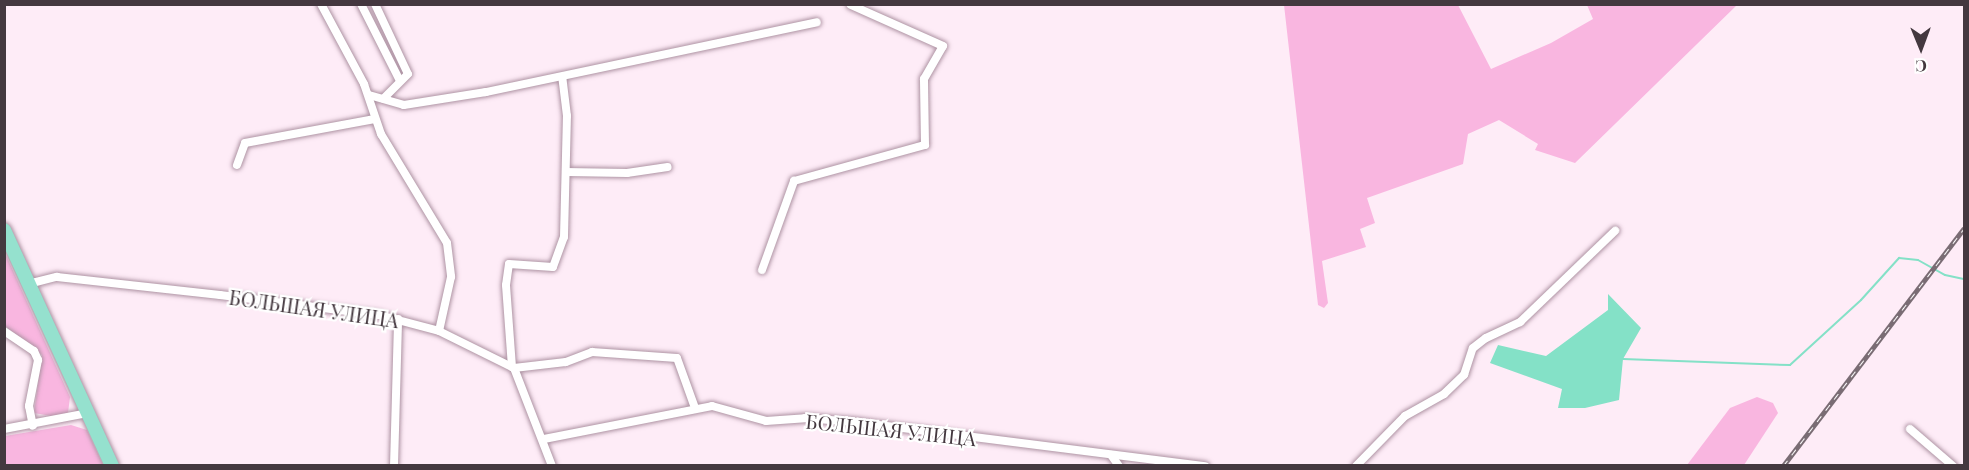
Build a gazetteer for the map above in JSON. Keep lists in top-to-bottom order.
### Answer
{
  "streets": {
    "street": ["БОЛЬШАЯ УЛИЦА"]
  },
  "north": "bottom"
}
